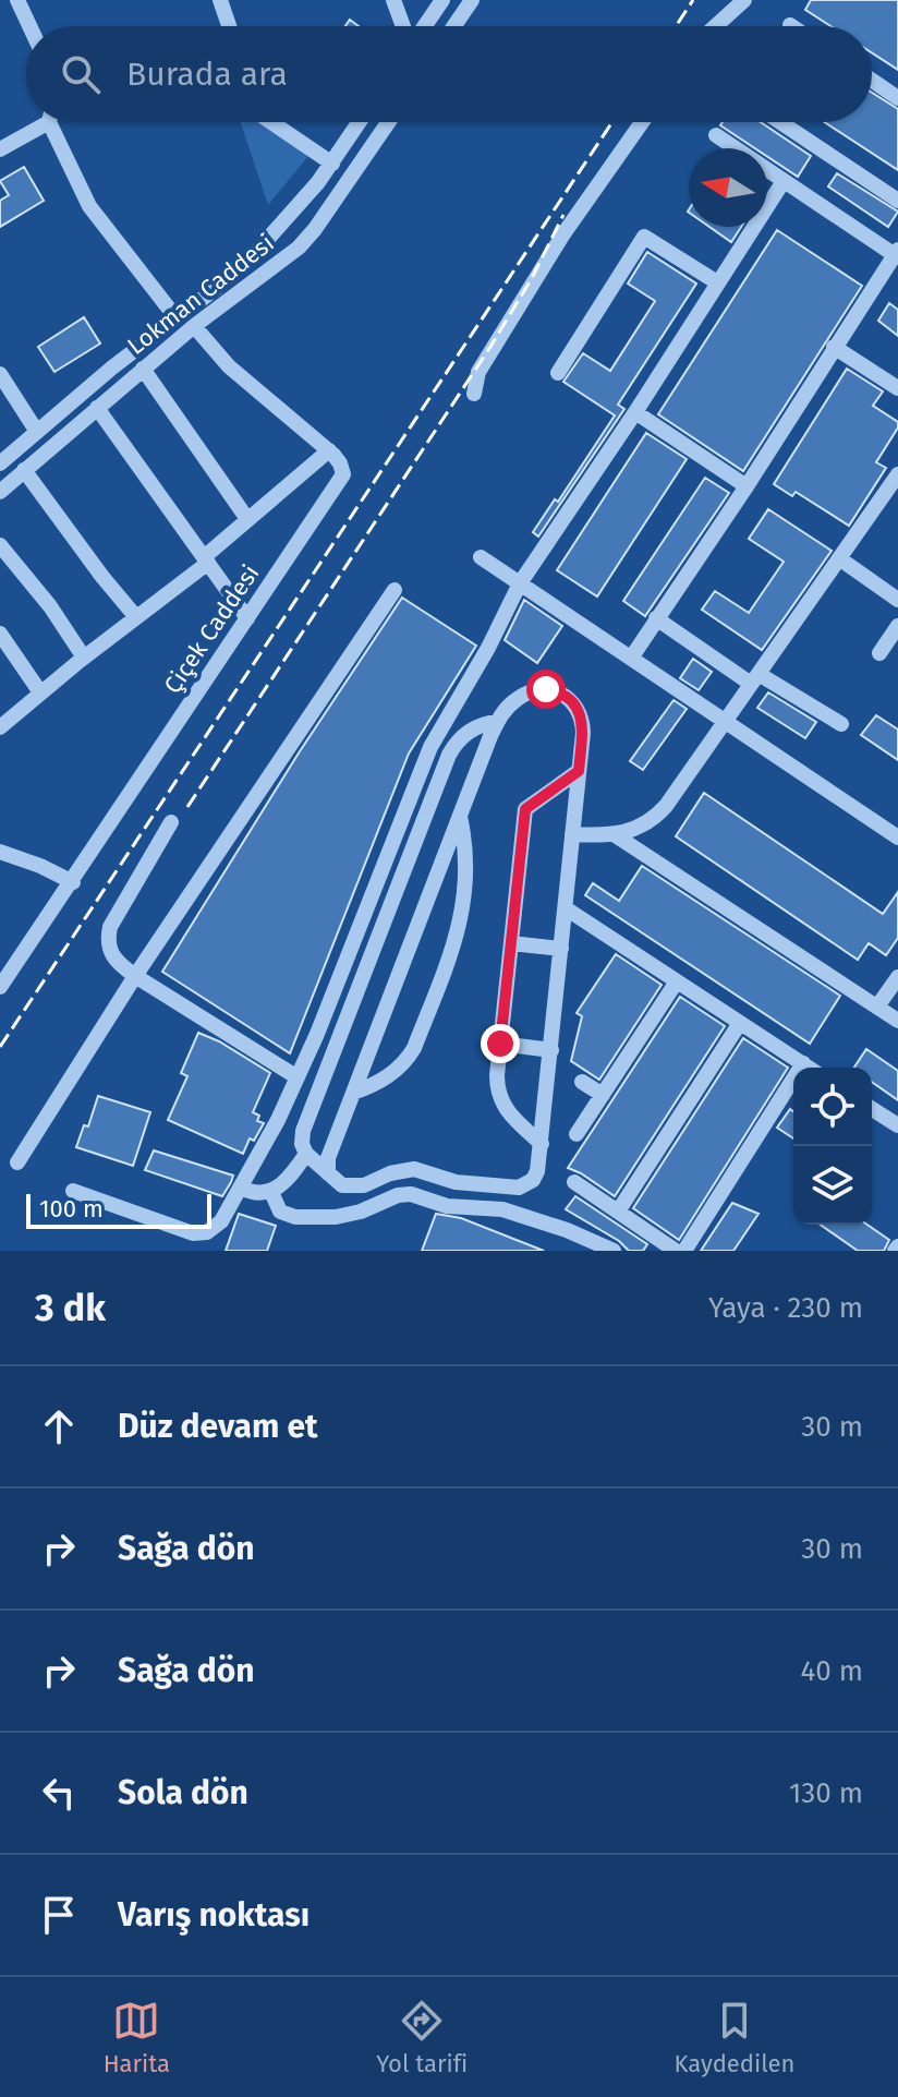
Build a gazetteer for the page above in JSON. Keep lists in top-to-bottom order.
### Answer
{
  "streets": {
    "street": ["Lokman Caddesi", "Çiçek Caddesi"]
  },
  "scale_bar": "100 m",
  "north": "left",
  "page": {
    "search": "Burada ara",
    "scale": "100 m",
    "heading": ["3 dk", "Yaya · 230 m"],
    "list": [
      ["Düz devam et", "30 m"],
      ["Sağa dön", "30 m"],
      ["Sağa dön", "40 m"],
      ["Sola dön", "130 m"],
      "Varış noktası"
    ],
    "nav": ["Harita", "Yol tarifi", "Kaydedilen"]
  }
}
